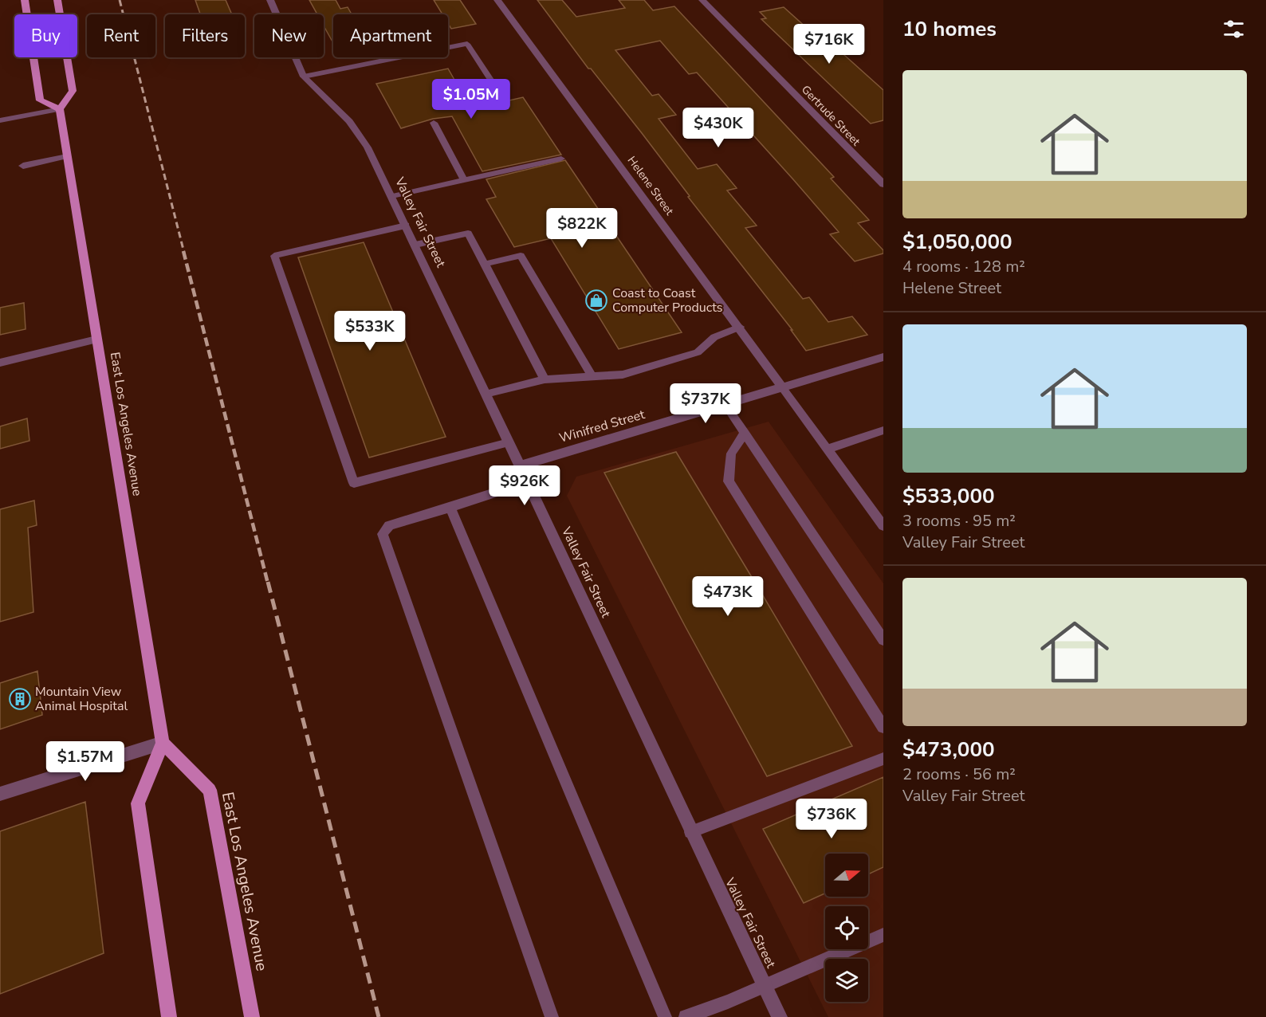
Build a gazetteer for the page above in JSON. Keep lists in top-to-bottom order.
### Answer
{
  "streets": {
    "main road": ["East Los Angeles Avenue"],
    "street": [
      "Gertrude Street",
      "Helene Street",
      "Valley Fair Street",
      "Winifred Street"
    ]
  },
  "crossings": [
    ["Helene Street", "Winifred Street"],
    ["Valley Fair Street", "Winifred Street"]
  ],
  "places": {
    "shop": ["Coast to Coast Computer Products"],
    "building": ["Mountain View Animal Hospital"]
  },
  "north": "right",
  "page": {
    "heading": "10 homes",
    "chip": [
      "Buy",
      "Rent",
      "Filters",
      "New",
      "Apartment"
    ],
    "price": [
      "$716K",
      "$1.05M",
      "$430K",
      "$822K",
      "$533K",
      "$737K",
      "$926K",
      "$473K",
      "$1.57M",
      "$736K"
    ],
    "list": [
      {
        "name": "$1,050,000",
        "note": "4 rooms · 128 m² · Helene Street"
      },
      {
        "name": "$533,000",
        "note": "3 rooms · 95 m² · Valley Fair Street"
      },
      {
        "name": "$473,000",
        "note": "2 rooms · 56 m² · Valley Fair Street"
      }
    ]
  }
}
